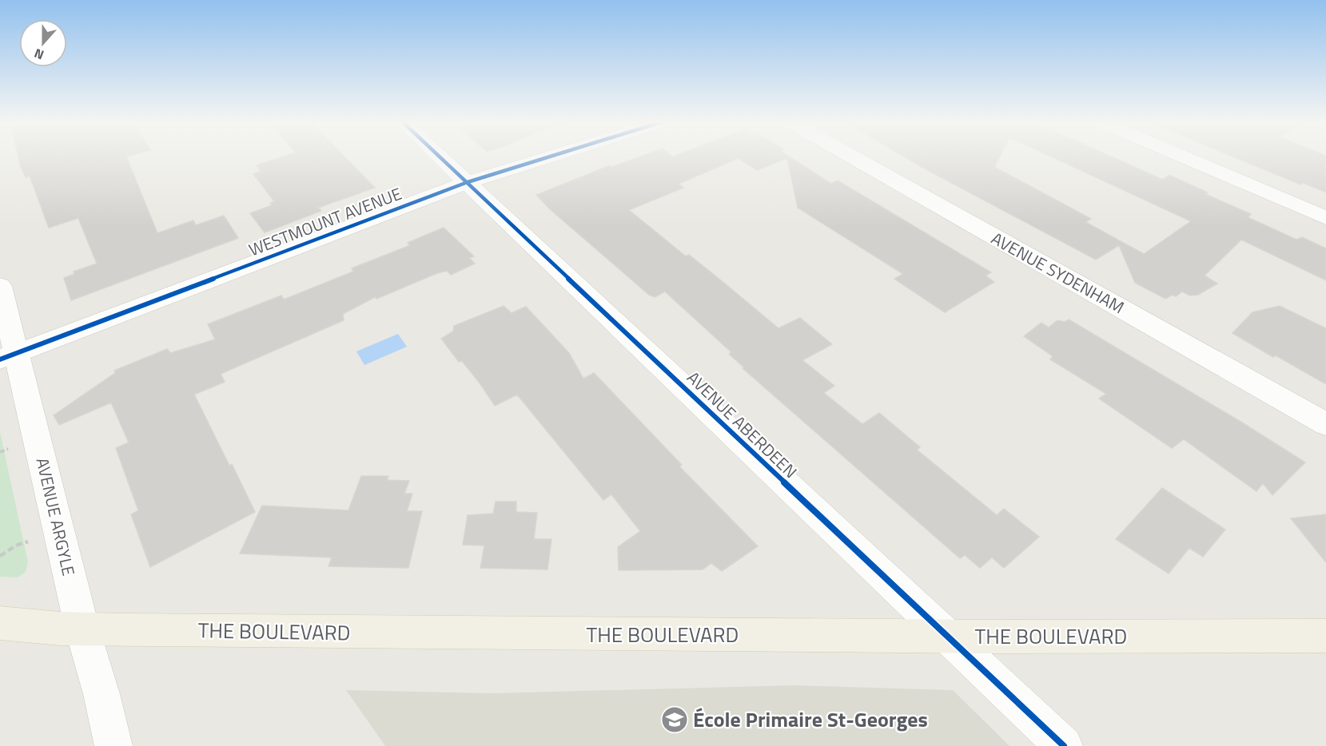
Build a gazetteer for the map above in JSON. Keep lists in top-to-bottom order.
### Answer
{
  "streets": {
    "main road": ["THE BOULEVARD"],
    "street": [
      "WESTMOUNT AVENUE",
      "AVENUE SYDENHAM",
      "AVENUE ABERDEEN",
      "AVENUE ARGYLE"
    ]
  },
  "crossings": [
    ["WESTMOUNT AVENUE", "AVENUE ABERDEEN"],
    ["WESTMOUNT AVENUE", "AVENUE ARGYLE"],
    ["AVENUE ABERDEEN", "THE BOULEVARD"],
    ["AVENUE ARGYLE", "THE BOULEVARD"]
  ],
  "places": {
    "school or university": ["École Primaire St-Georges"]
  },
  "north": "bottom"
}
